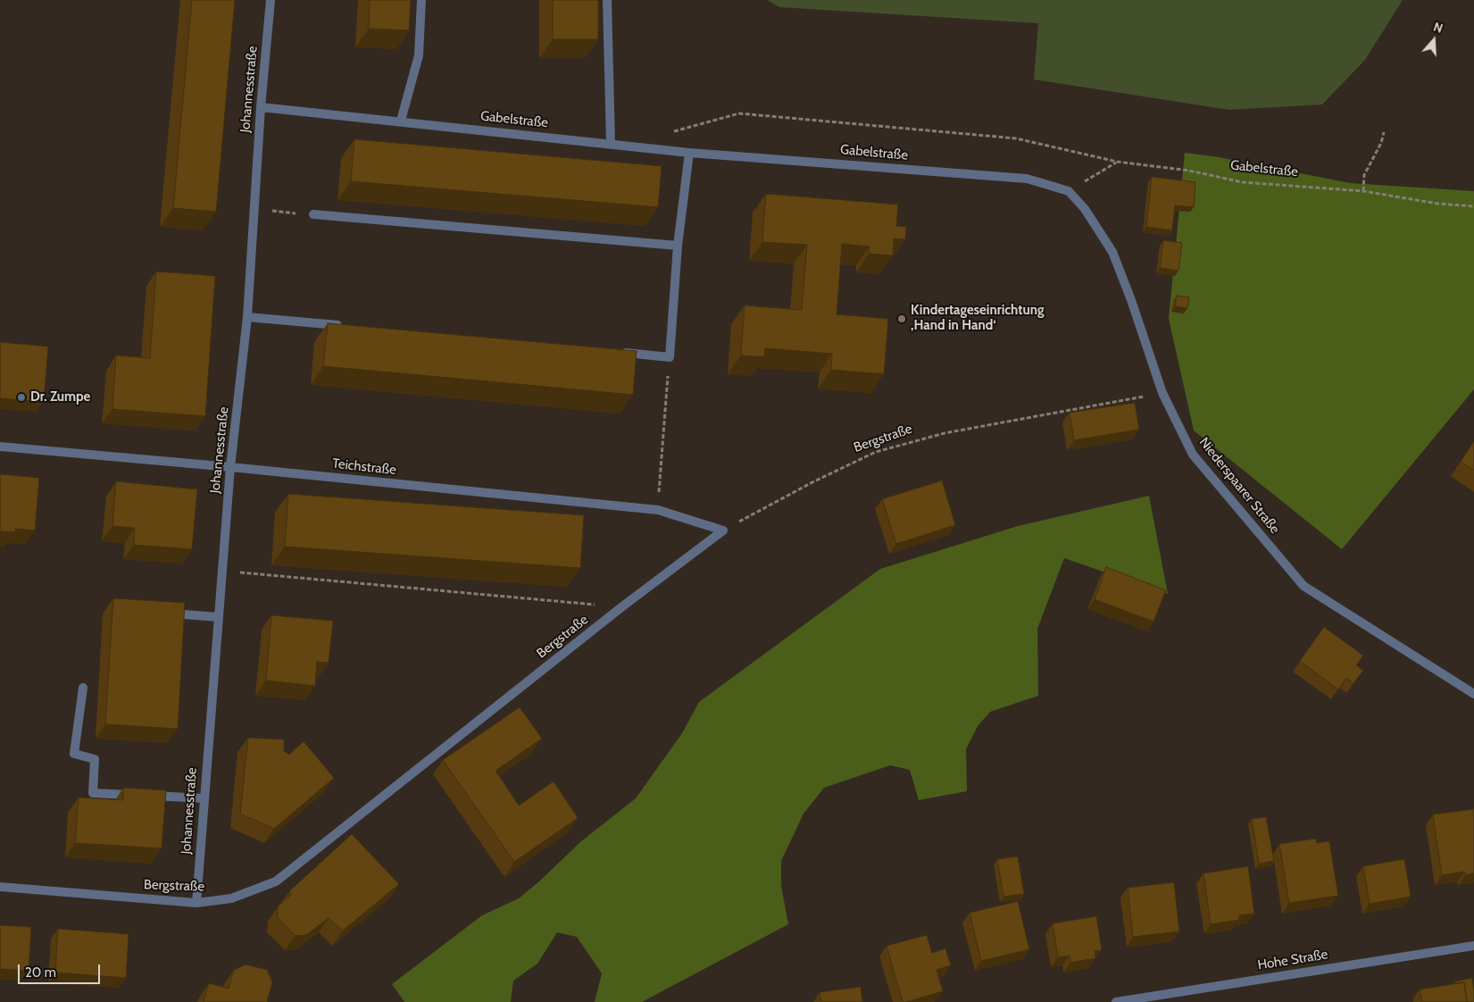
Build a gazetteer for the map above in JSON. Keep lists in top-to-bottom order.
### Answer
{
  "streets": {
    "street": [
      "Johannesstraße",
      "Gabelstraße",
      "Bergstraße",
      "Teichstraße",
      "Niederspaarer Straße",
      "Hohe Straße"
    ]
  },
  "crossings": [
    ["Johannesstraße", "Gabelstraße"],
    ["Johannesstraße", "Bergstraße"],
    ["Johannesstraße", "Teichstraße"],
    ["Gabelstraße", "Niederspaarer Straße"],
    ["Bergstraße", "Teichstraße"],
    ["Bergstraße", "Niederspaarer Straße"]
  ],
  "places": ["Kindertageseinrichtung ‚Hand in Hand‘", "Dr. Zumpe"],
  "scale_bar": "20 m",
  "north": "top"
}
